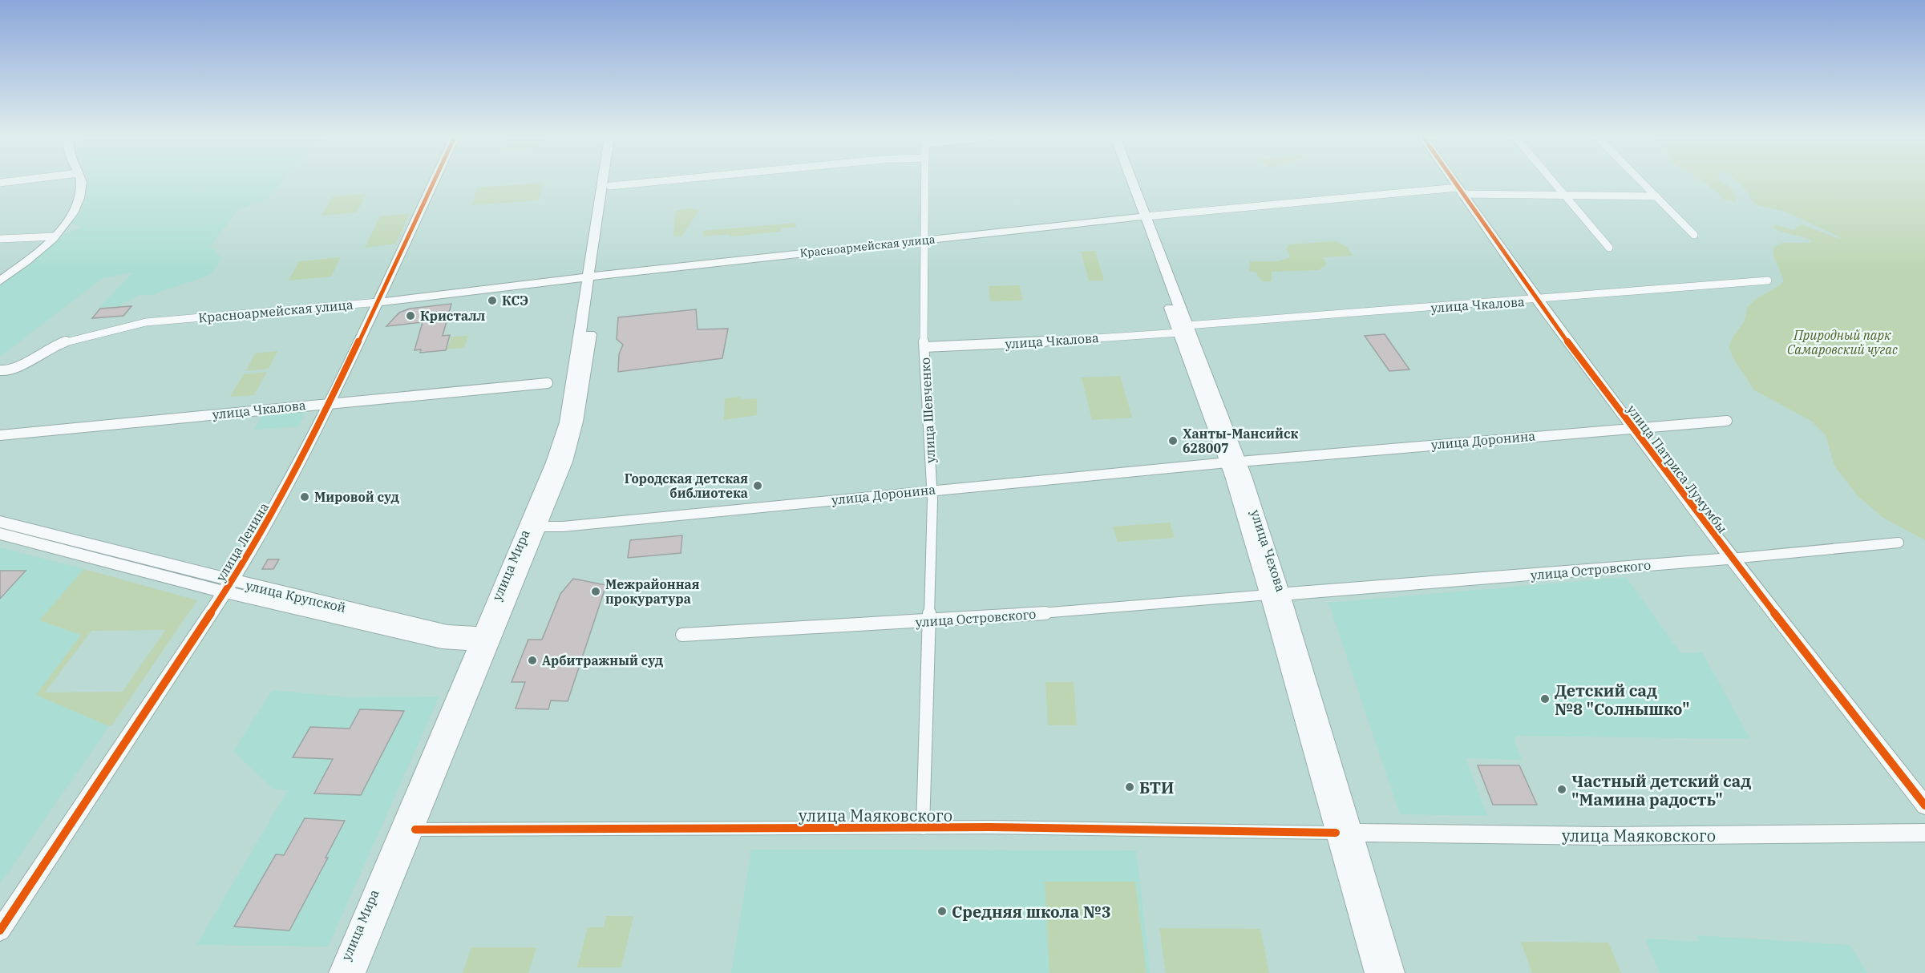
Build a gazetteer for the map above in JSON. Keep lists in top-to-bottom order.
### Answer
{
  "streets": {
    "street": [
      "Красноармейская улица",
      "улица Чкалова",
      "улица Шевченко",
      "улица Доронина",
      "улица Патриса Лумумбы",
      "улица Ленина",
      "улица Чехова",
      "улица Мира",
      "улица Островского",
      "улица Крупской",
      "улица Маяковского"
    ]
  },
  "crossings": [
    ["Красноармейская улица", "улица Шевченко"],
    ["Красноармейская улица", "улица Патриса Лумумбы"],
    ["Красноармейская улица", "улица Ленина"],
    ["Красноармейская улица", "улица Чехова"],
    ["Красноармейская улица", "улица Мира"],
    ["улица Чкалова", "улица Шевченко"],
    ["улица Чкалова", "улица Патриса Лумумбы"],
    ["улица Чкалова", "улица Ленина"],
    ["улица Чкалова", "улица Чехова"],
    ["улица Шевченко", "улица Доронина"],
    ["улица Шевченко", "улица Островского"],
    ["улица Шевченко", "улица Маяковского"],
    ["улица Доронина", "улица Патриса Лумумбы"],
    ["улица Доронина", "улица Чехова"],
    ["улица Доронина", "улица Мира"],
    ["улица Патриса Лумумбы", "улица Островского"],
    ["улица Ленина", "улица Крупской"],
    ["улица Чехова", "улица Островского"],
    ["улица Чехова", "улица Маяковского"],
    ["улица Мира", "улица Крупской"],
    ["улица Мира", "улица Маяковского"]
  ],
  "parks": ["Природный парк Самаровский чугас"],
  "places": [
    "КСЭ",
    "Кристалл",
    "Ханты-Мансийск 628007",
    "Городская детская библиотека",
    "Мировой суд",
    "Межрайонная прокуратура",
    "Арбитражный суд",
    "Детский сад №8 \"Солнышко\"",
    "БТИ",
    "Частный детский сад \"Мамина радость\"",
    "Средняя школа №3"
  ]
}
